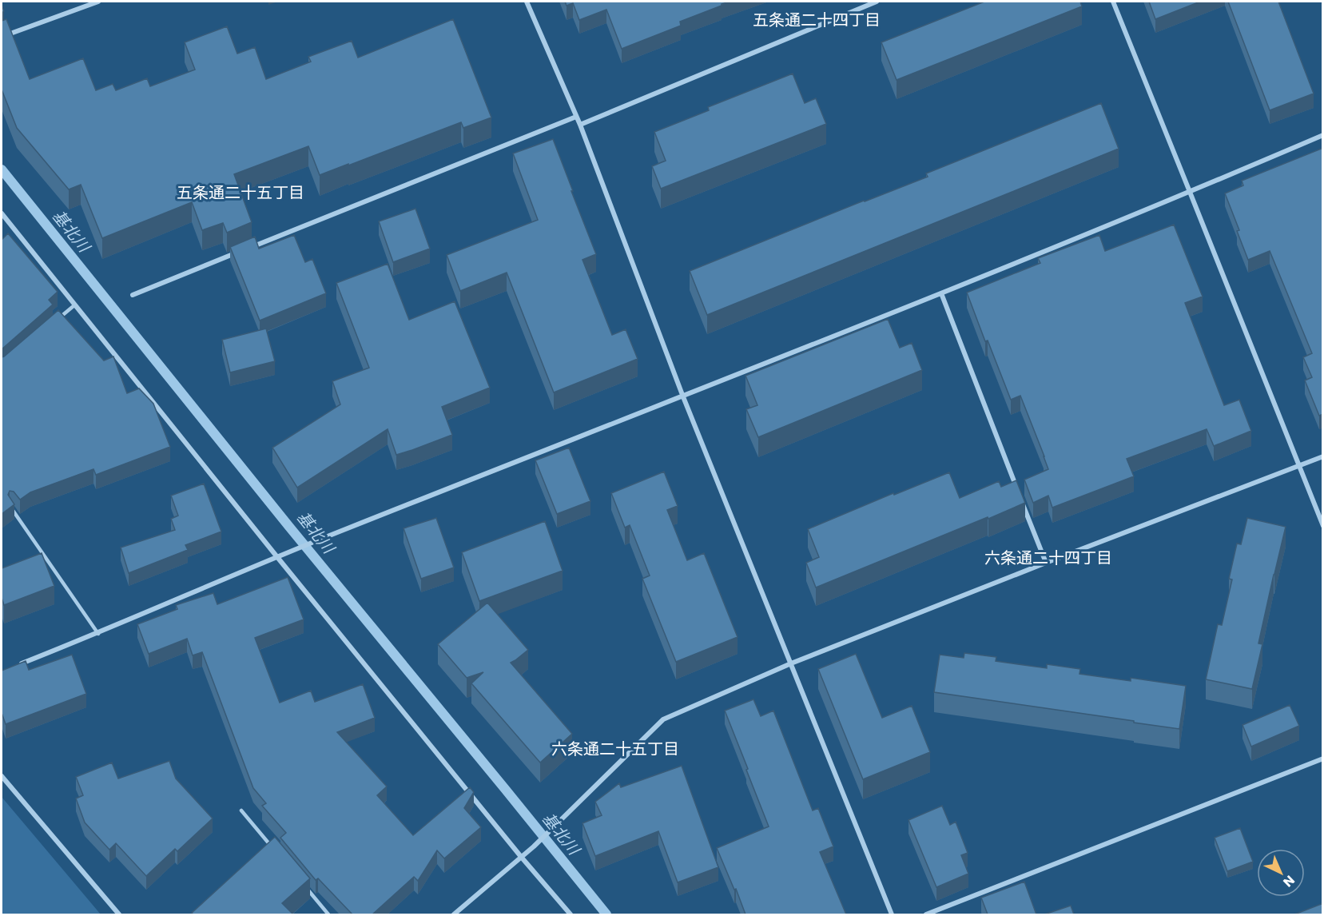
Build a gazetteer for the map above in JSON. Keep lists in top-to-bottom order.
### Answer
{
  "districts": [
    "五条通二十四丁目",
    "五条通二十五丁目",
    "六条通二十四丁目",
    "六条通二十五丁目"
  ],
  "water": ["基北川"],
  "north": "bottom right"
}
